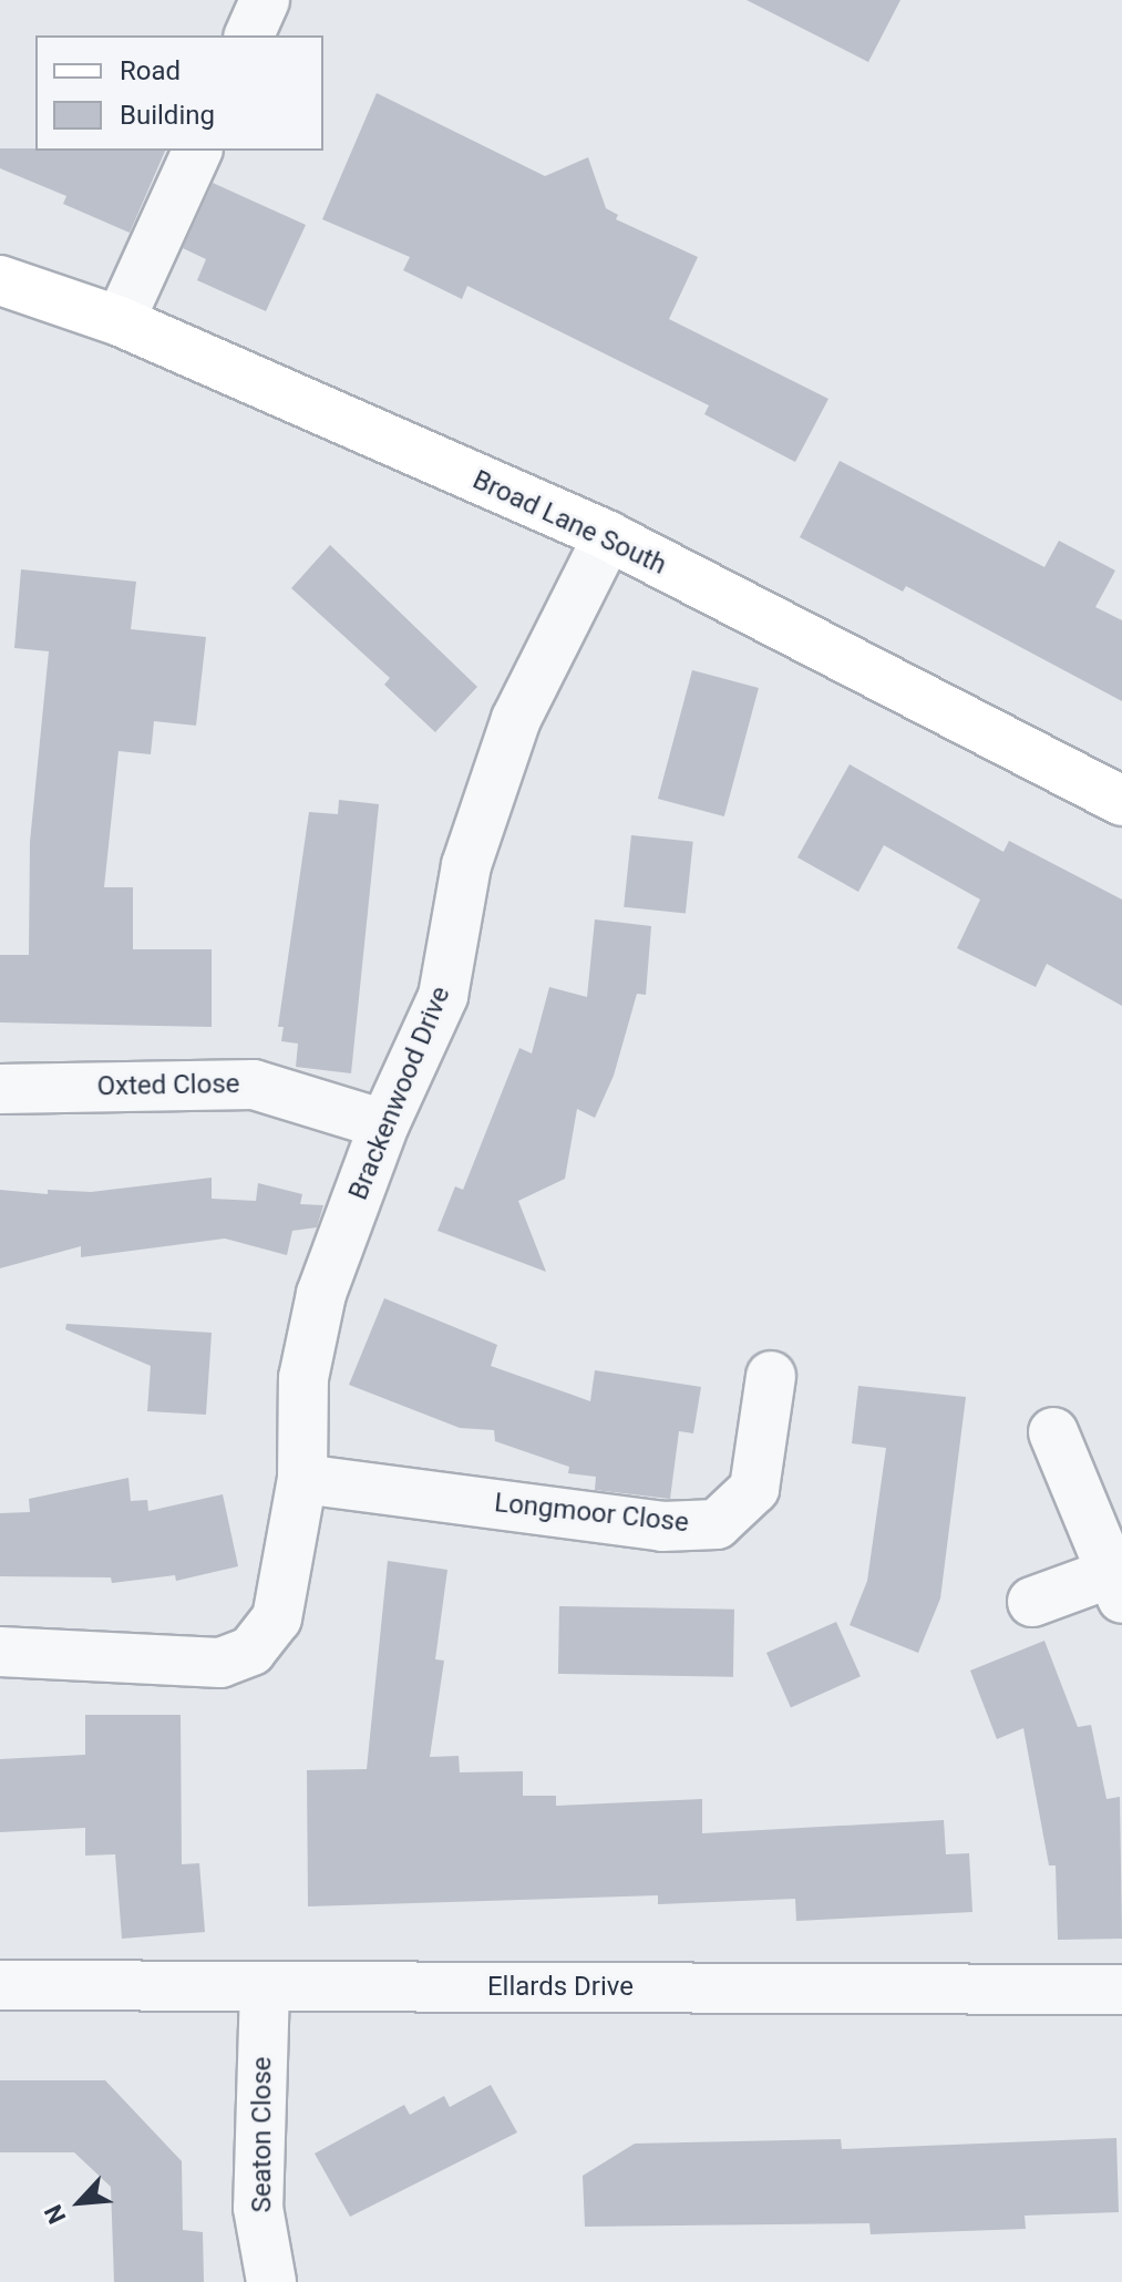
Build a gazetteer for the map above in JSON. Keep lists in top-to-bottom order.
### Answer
{
  "streets": {
    "street": [
      "Broad Lane South",
      "Oxted Close",
      "Brackenwood Drive",
      "Longmoor Close",
      "Ellards Drive",
      "Seaton Close"
    ]
  },
  "crossings": [
    ["Broad Lane South", "Brackenwood Drive"],
    ["Oxted Close", "Brackenwood Drive"],
    ["Brackenwood Drive", "Longmoor Close"],
    ["Ellards Drive", "Seaton Close"]
  ],
  "legend": ["Road", "Building"],
  "north": "bottom left"
}
